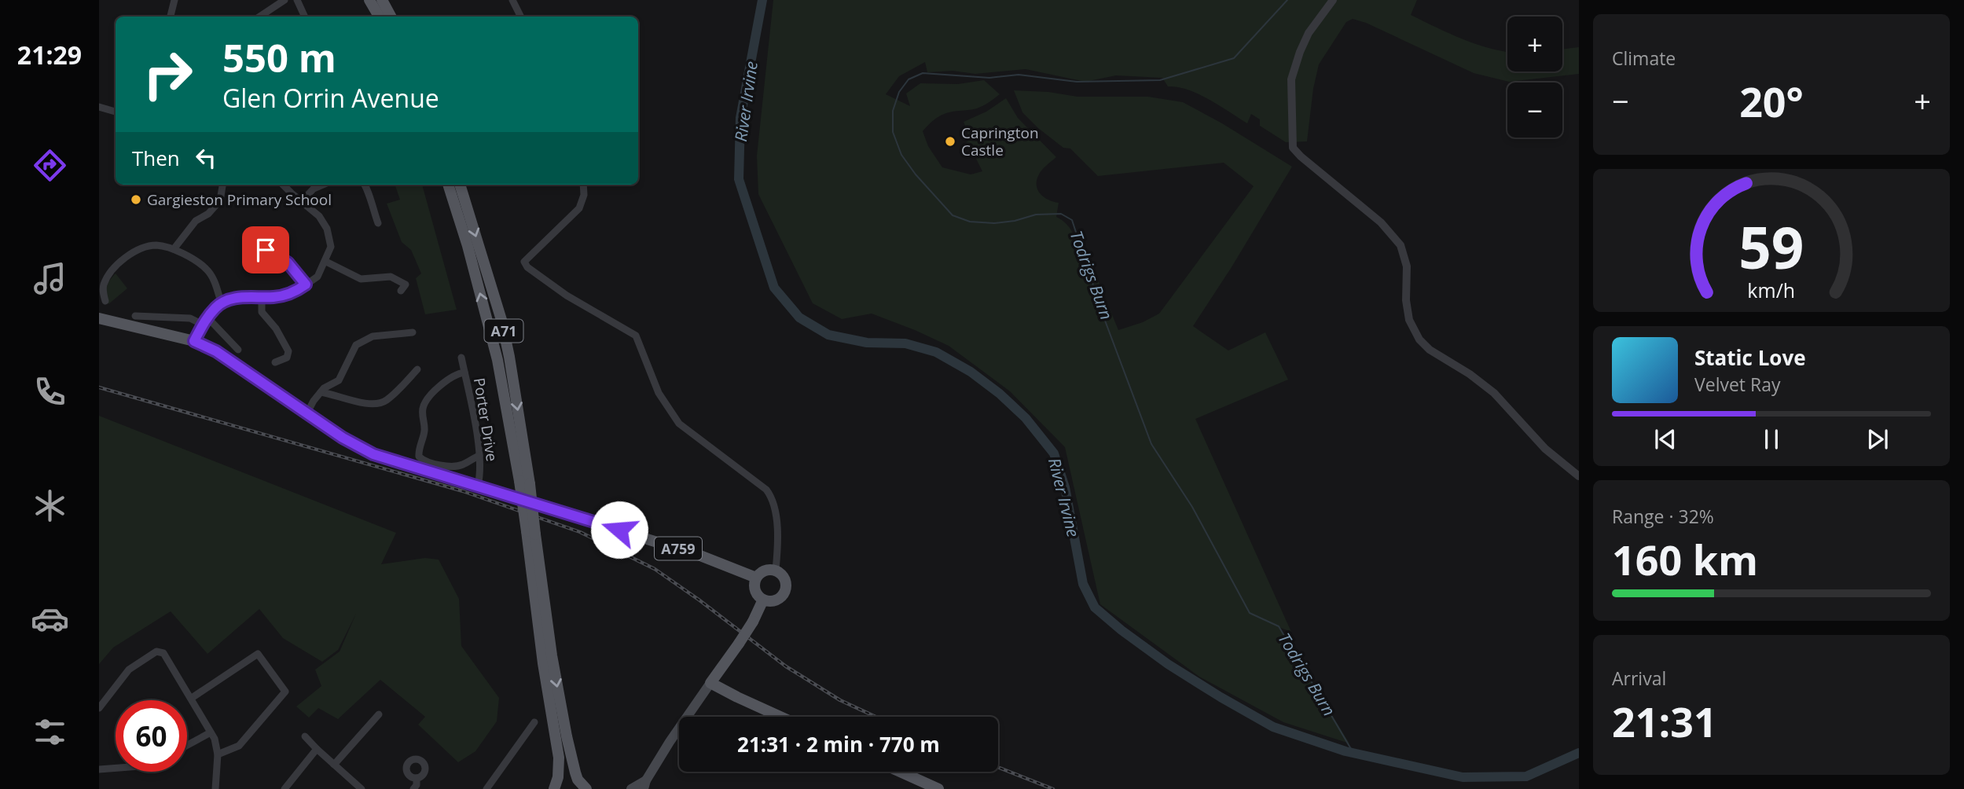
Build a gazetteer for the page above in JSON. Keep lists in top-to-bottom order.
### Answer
{
  "streets": {
    "main road": ["A71", "A759"],
    "street": ["Porter Drive"]
  },
  "crossings": [
    ["Porter Drive", "A759"]
  ],
  "water": ["River Irvine", "Todrigs Burn"],
  "places": ["Caprington Castle", "Gargieston Primary School"],
  "page": {
    "tabs": "21:29",
    "tile": [
      "Climate",
      ["Range · 32%", "160 km"],
      ["Arrival", "21:31"]
    ],
    "map_buttons": ["+", "−"],
    "turn": ["550 m", "Glen Orrin Avenue"],
    "heat": ["−", "20°", "+"],
    "then": "Then",
    "song": ["Static Love", "Velvet Ray"],
    "limit": "60",
    "trip": "21:31 · 2 min · 770 m",
    "gauge": ["59", "km/h"]
  }
}
